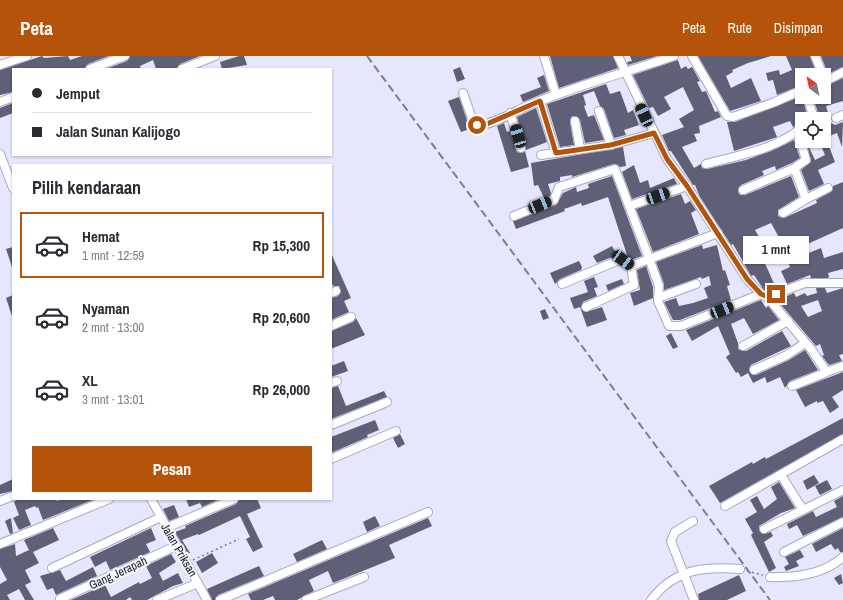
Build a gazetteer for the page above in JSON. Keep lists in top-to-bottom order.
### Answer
{
  "streets": {
    "street": ["Jalan Priksan", "Gang Jerapah"]
  },
  "crossings": [
    ["Jalan Priksan", "Gang Jerapah"]
  ],
  "north": "top left",
  "page": {
    "header": "Peta",
    "nav": ["Peta", "Rute", "Disimpan"],
    "banner": ["Jemput", "Jalan Sunan Kalijogo"],
    "heading": "Pilih kendaraan",
    "list": [
      {
        "name": "Hemat",
        "note": "1 mnt · 12:59",
        "value": "Rp 15,300"
      },
      {
        "name": "Nyaman",
        "note": "2 mnt · 13:00",
        "value": "Rp 20,600"
      },
      {
        "name": "XL",
        "note": "3 mnt · 13:01",
        "value": "Rp 26,000"
      }
    ],
    "bubble": "1 mnt",
    "buttons": "Pesan"
  }
}
